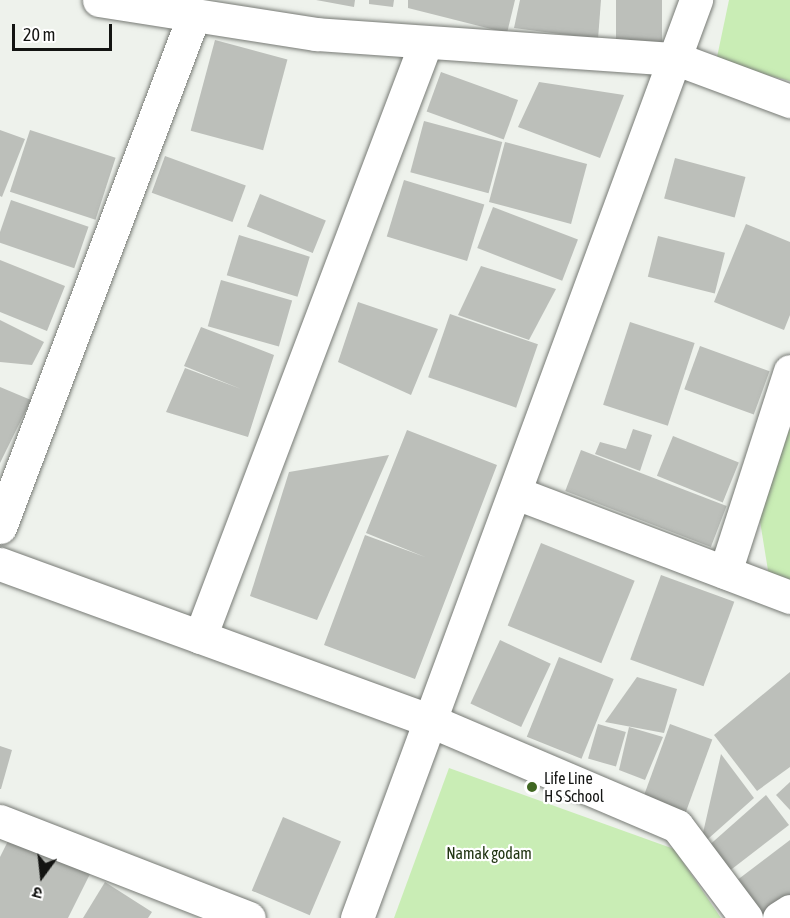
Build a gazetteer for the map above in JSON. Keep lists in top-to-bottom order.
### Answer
{
  "parks": ["Namak godam"],
  "places": ["Life Line H S School"],
  "scale_bar": "20 m",
  "north": "bottom"
}
